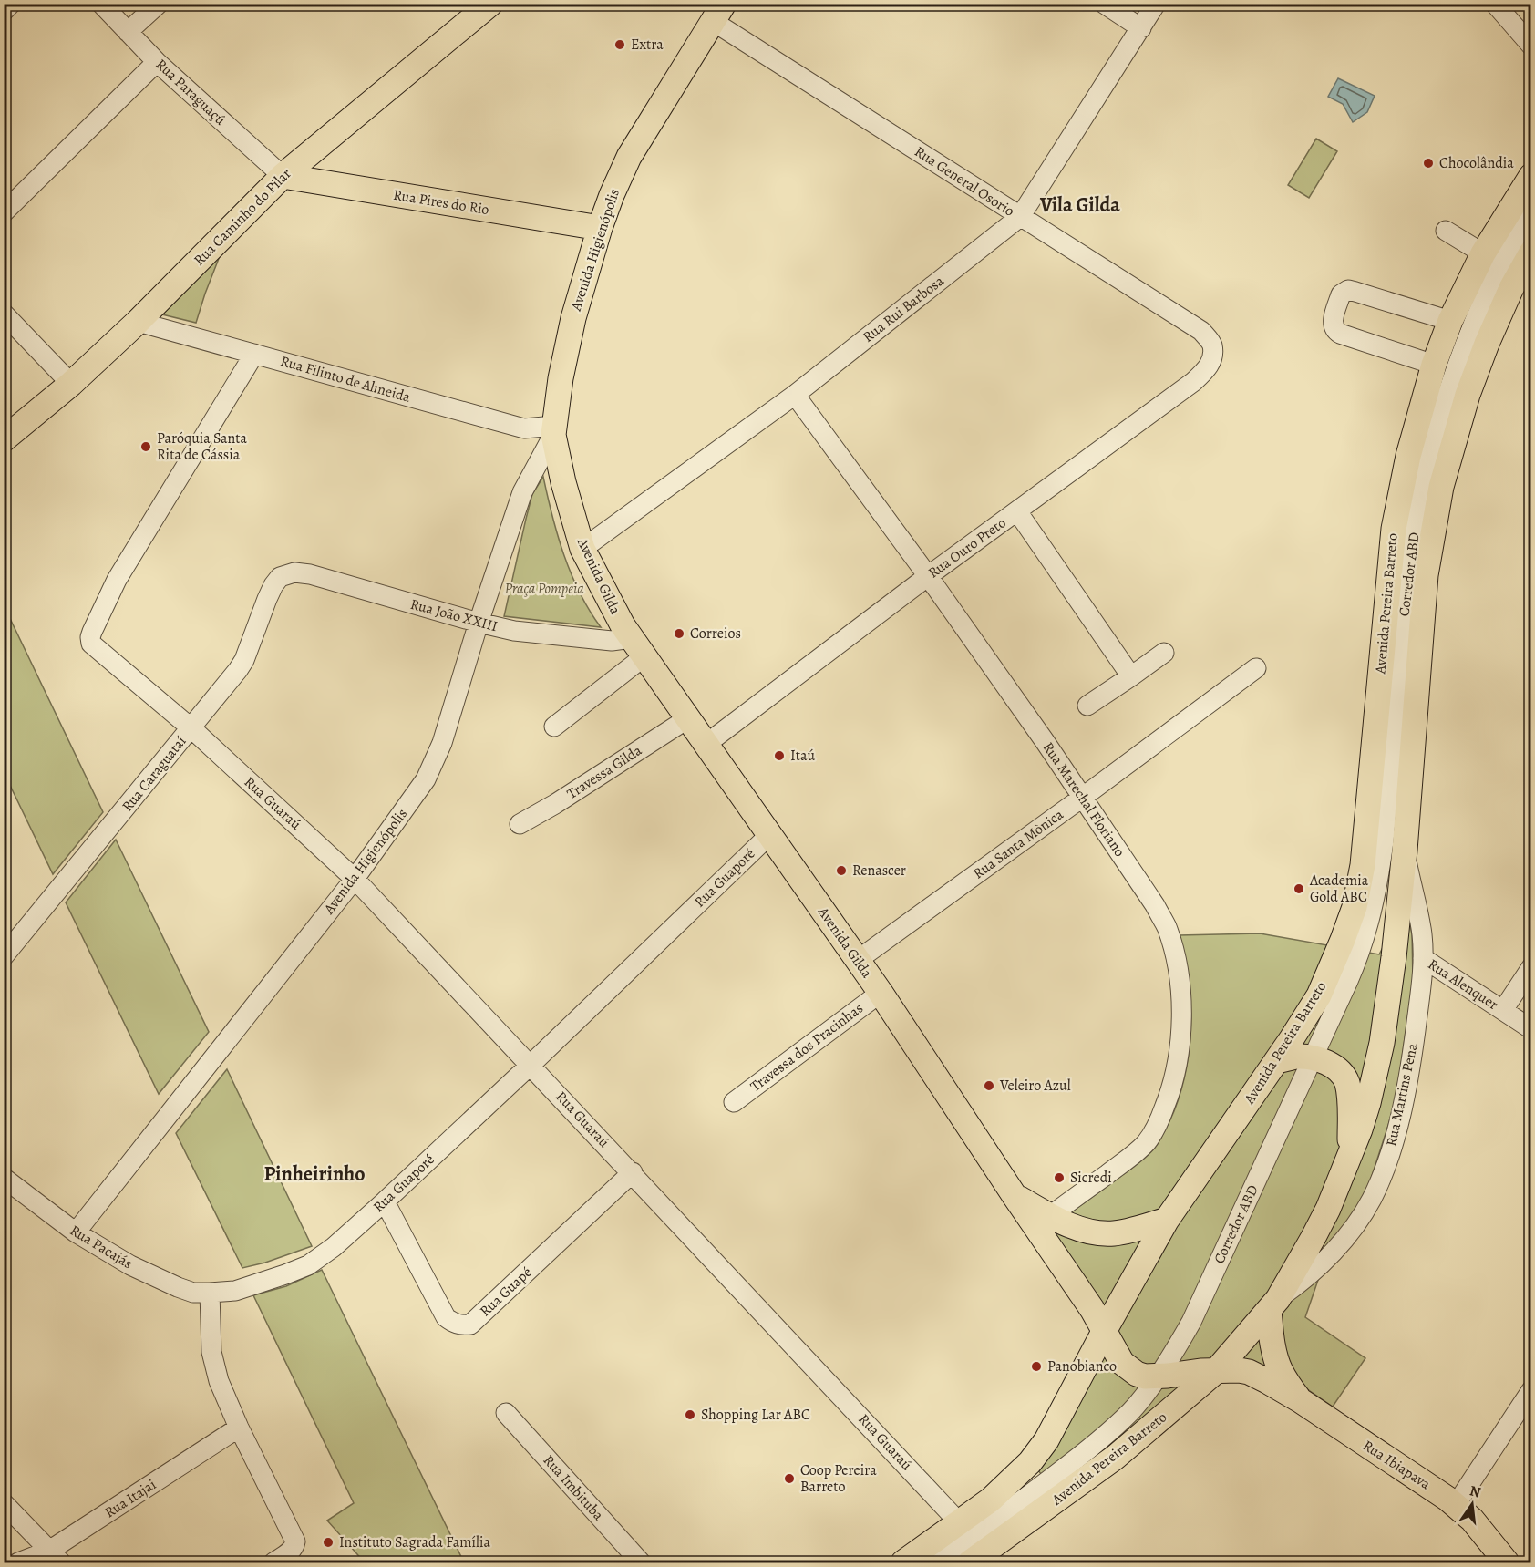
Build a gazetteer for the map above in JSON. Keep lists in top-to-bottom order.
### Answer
{
  "streets": {
    "main road": [
      "Rua Pires do Rio",
      "Rua Caminho do Pilar",
      "Avenida Higienópolis",
      "Avenida Gilda",
      "Avenida Pereira Barreto",
      "Rua Ibiapava"
    ],
    "street": [
      "Rua Paraguaçú",
      "Rua General Osorio",
      "Rua Rui Barbosa",
      "Rua Filinto de Almeida",
      "Rua Ouro Preto",
      "Corredor ABD",
      "Rua João XXIII",
      "Travessa Gilda",
      "Rua Caraguataí",
      "Rua Marechal Floriano",
      "Rua Guaraú",
      "Rua Santa Mônica",
      "Rua Guaporé",
      "Rua Alenquer",
      "Travessa dos Pracinhas",
      "Rua Martins Pena",
      "Rua Pacajás",
      "Rua Guapé",
      "Rua Imbituba",
      "Rua Itajai"
    ]
  },
  "crossings": [
    ["Rua Paraguaçú", "Rua Pires do Rio"],
    ["Rua Paraguaçú", "Rua Caminho do Pilar"],
    ["Rua General Osorio", "Avenida Higienópolis"],
    ["Rua General Osorio", "Rua Rui Barbosa"],
    ["Rua General Osorio", "Rua Ouro Preto"],
    ["Rua Pires do Rio", "Rua Caminho do Pilar"],
    ["Rua Pires do Rio", "Avenida Higienópolis"],
    ["Rua Caminho do Pilar", "Rua Filinto de Almeida"],
    ["Avenida Higienópolis", "Rua Filinto de Almeida"],
    ["Avenida Higienópolis", "Avenida Gilda"],
    ["Avenida Higienópolis", "Rua João XXIII"],
    ["Avenida Higienópolis", "Rua Guaraú"],
    ["Avenida Higienópolis", "Rua Pacajás"],
    ["Rua Rui Barbosa", "Avenida Gilda"],
    ["Rua Rui Barbosa", "Rua Marechal Floriano"],
    ["Rua Filinto de Almeida", "Avenida Gilda"],
    ["Rua Filinto de Almeida", "Rua Guaraú"],
    ["Rua Ouro Preto", "Avenida Gilda"],
    ["Rua Ouro Preto", "Rua Marechal Floriano"],
    ["Corredor ABD", "Avenida Gilda"],
    ["Corredor ABD", "Avenida Pereira Barreto"],
    ["Avenida Gilda", "Avenida Pereira Barreto"],
    ["Avenida Gilda", "Rua João XXIII"],
    ["Avenida Gilda", "Travessa Gilda"],
    ["Avenida Gilda", "Rua Santa Mônica"],
    ["Avenida Gilda", "Rua Guaporé"],
    ["Avenida Gilda", "Travessa dos Pracinhas"],
    ["Avenida Gilda", "Rua Ibiapava"],
    ["Avenida Pereira Barreto", "Rua Guaraú"],
    ["Avenida Pereira Barreto", "Rua Martins Pena"],
    ["Avenida Pereira Barreto", "Rua Ibiapava"],
    ["Rua João XXIII", "Rua Caraguataí"],
    ["Rua Caraguataí", "Rua Guaraú"],
    ["Rua Marechal Floriano", "Rua Santa Mônica"],
    ["Rua Guaraú", "Rua Guaporé"],
    ["Rua Guaraú", "Rua Guapé"],
    ["Rua Guaporé", "Rua Pacajás"],
    ["Rua Guaporé", "Rua Guapé"],
    ["Rua Alenquer", "Rua Martins Pena"],
    ["Rua Martins Pena", "Rua Ibiapava"]
  ],
  "districts": ["Vila Gilda", "Pinheirinho"],
  "parks": ["Praça Pompeia"],
  "places": [
    "Extra",
    "Chocolândia",
    "Paróquia Santa Rita de Cássia",
    "Correios",
    "Itaú",
    "Renascer",
    "Academia Gold ABC",
    "Veleiro Azul",
    "Sicredi",
    "Panobianco",
    "Shopping Lar ABC",
    "Coop Pereira Barreto",
    "Instituto Sagrada Família"
  ],
  "north": "top"
}
